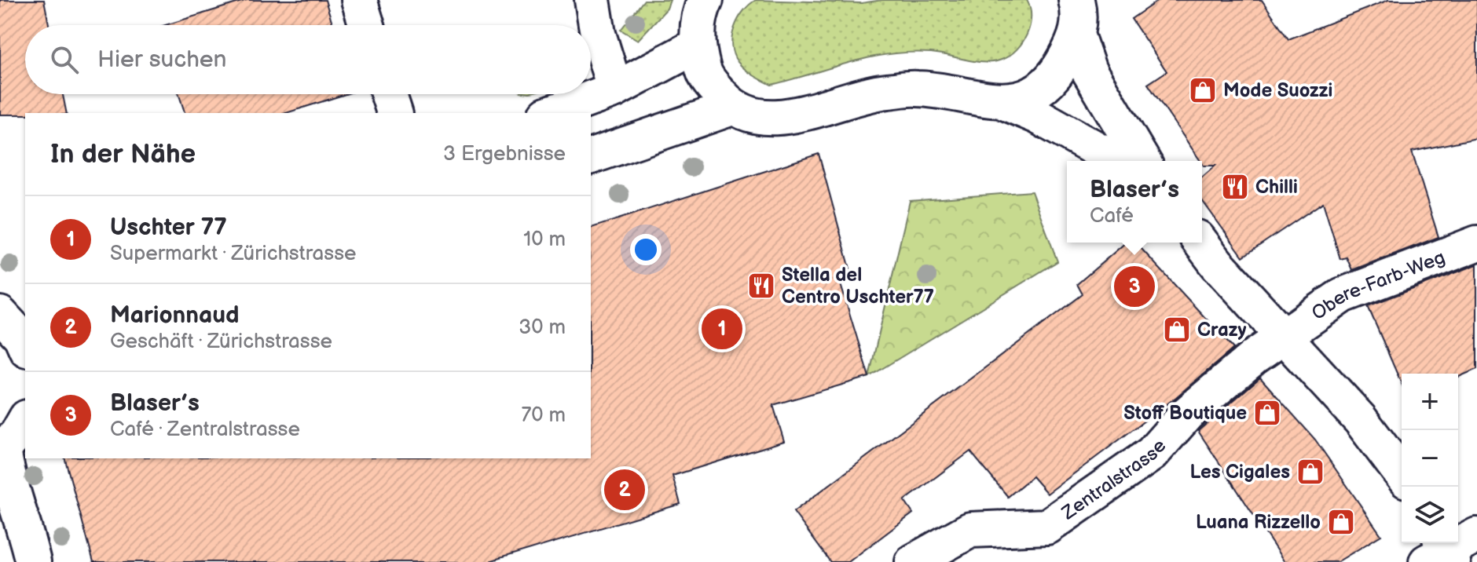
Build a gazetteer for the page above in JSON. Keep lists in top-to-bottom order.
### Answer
{
  "streets": {
    "main road": ["Obere-Farb-Weg", "Zentralstrasse"]
  },
  "crossings": [
    ["Obere-Farb-Weg", "Zentralstrasse"]
  ],
  "places": {
    "shop": [
      "Mode Suozzi",
      "Crazy",
      "Stoff Boutique",
      "Les Cigales",
      "Luana Rizzello"
    ],
    "restaurant": ["Chilli", "Stella del Centro Uschter77"]
  },
  "page": {
    "search": "Hier suchen",
    "heading": ["In der Nähe", "3 Ergebnisse"],
    "popup": ["Blaser’s", "Café"],
    "list": [
      {
        "mark": "1",
        "name": "Uschter 77",
        "note": "Supermarkt · Zürichstrasse",
        "value": "10 m"
      },
      {
        "mark": "2",
        "name": "Marionnaud",
        "note": "Geschäft · Zürichstrasse",
        "value": "30 m"
      },
      {
        "mark": "3",
        "name": "Blaser’s",
        "note": "Café · Zentralstrasse",
        "value": "70 m"
      }
    ],
    "pins": ["3", "1", "2"],
    "map_buttons": ["+", "−"]
  }
}
